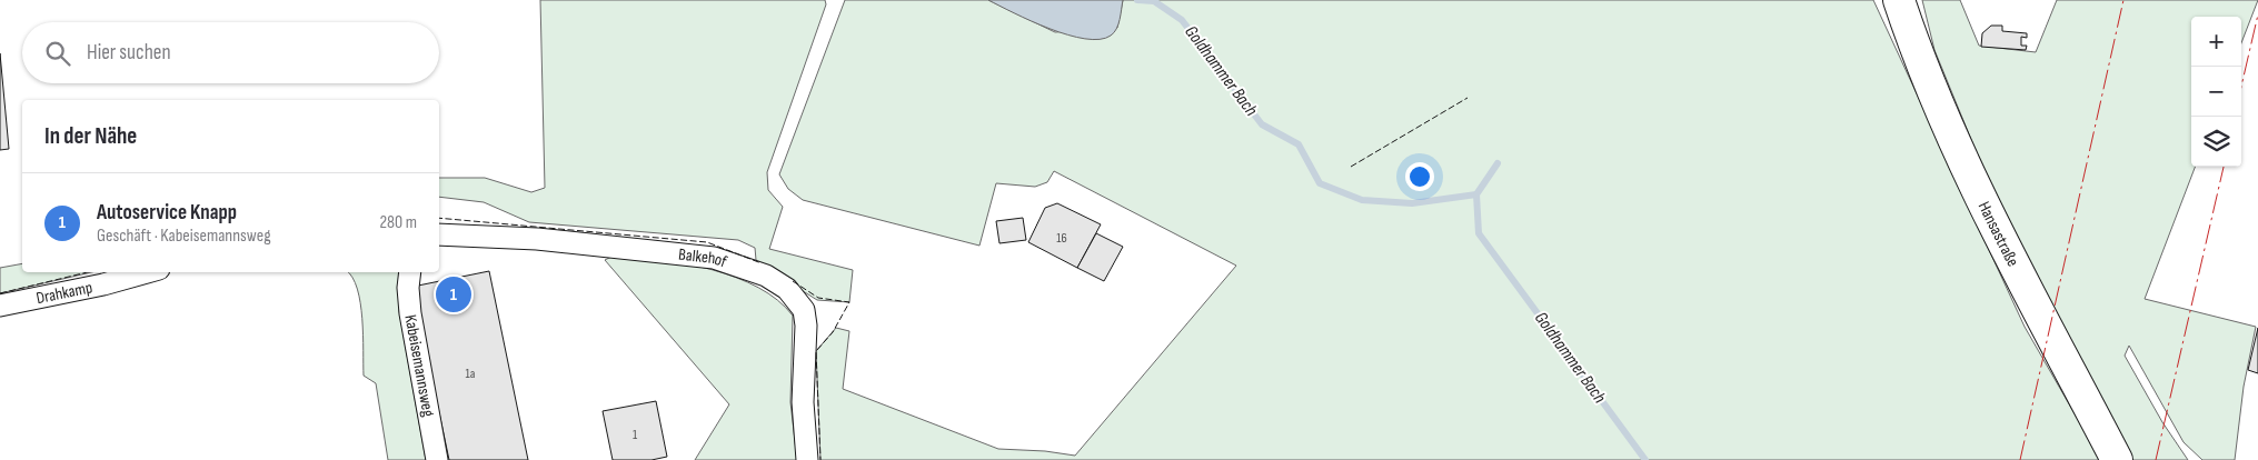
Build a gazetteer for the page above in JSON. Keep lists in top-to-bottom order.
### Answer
{
  "streets": {
    "street": [
      "Hansastraße",
      "Balkehof",
      "Drahkamp",
      "Kabeisemannsweg"
    ]
  },
  "water": ["Goldhammer Bach"],
  "house_numbers": ["16", "1a", "1"],
  "page": {
    "map_buttons": ["+", "−"],
    "search": "Hier suchen",
    "heading": "In der Nähe",
    "list": [
      {
        "mark": "1",
        "name": "Autoservice Knapp",
        "note": "Geschäft · Kabeisemannsweg",
        "value": "280 m"
      }
    ],
    "pins": "1"
  }
}
